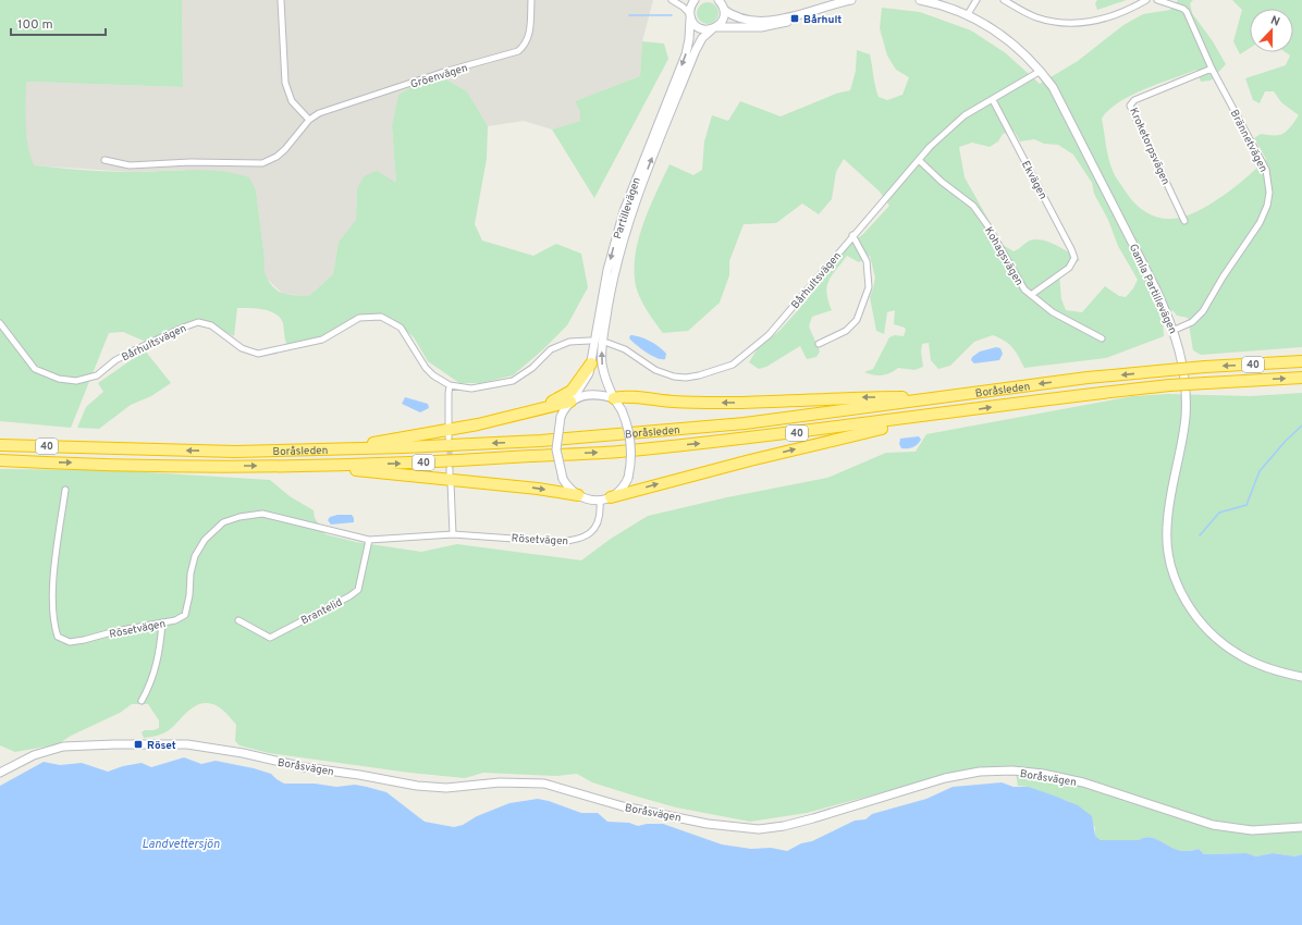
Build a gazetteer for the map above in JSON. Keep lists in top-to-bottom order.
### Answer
{
  "streets": {
    "highway": ["40", "Boråsleden"],
    "street": [
      "Gröenvägen",
      "Brännetvägen",
      "Kroketorpsvägen",
      "Ekvägen",
      "Partillevägen",
      "Kohagsvägen",
      "Bårhultsvägen",
      "Gamla Partillevägen",
      "Rösetvägen",
      "Brantelid",
      "Boråsvägen"
    ]
  },
  "crossings": [
    ["Brännetvägen", "Kroketorpsvägen"],
    ["Brännetvägen", "Gamla Partillevägen"],
    ["Ekvägen", "Kohagsvägen"],
    ["Ekvägen", "Bårhultsvägen"],
    ["Partillevägen", "Rösetvägen"],
    ["Kohagsvägen", "Bårhultsvägen"],
    ["Rösetvägen", "Brantelid"]
  ],
  "water": ["Landvettersjön"],
  "places": {
    "transit": ["Bårhult", "Röset"]
  },
  "scale_bar": "100 m",
  "north": "top"
}
